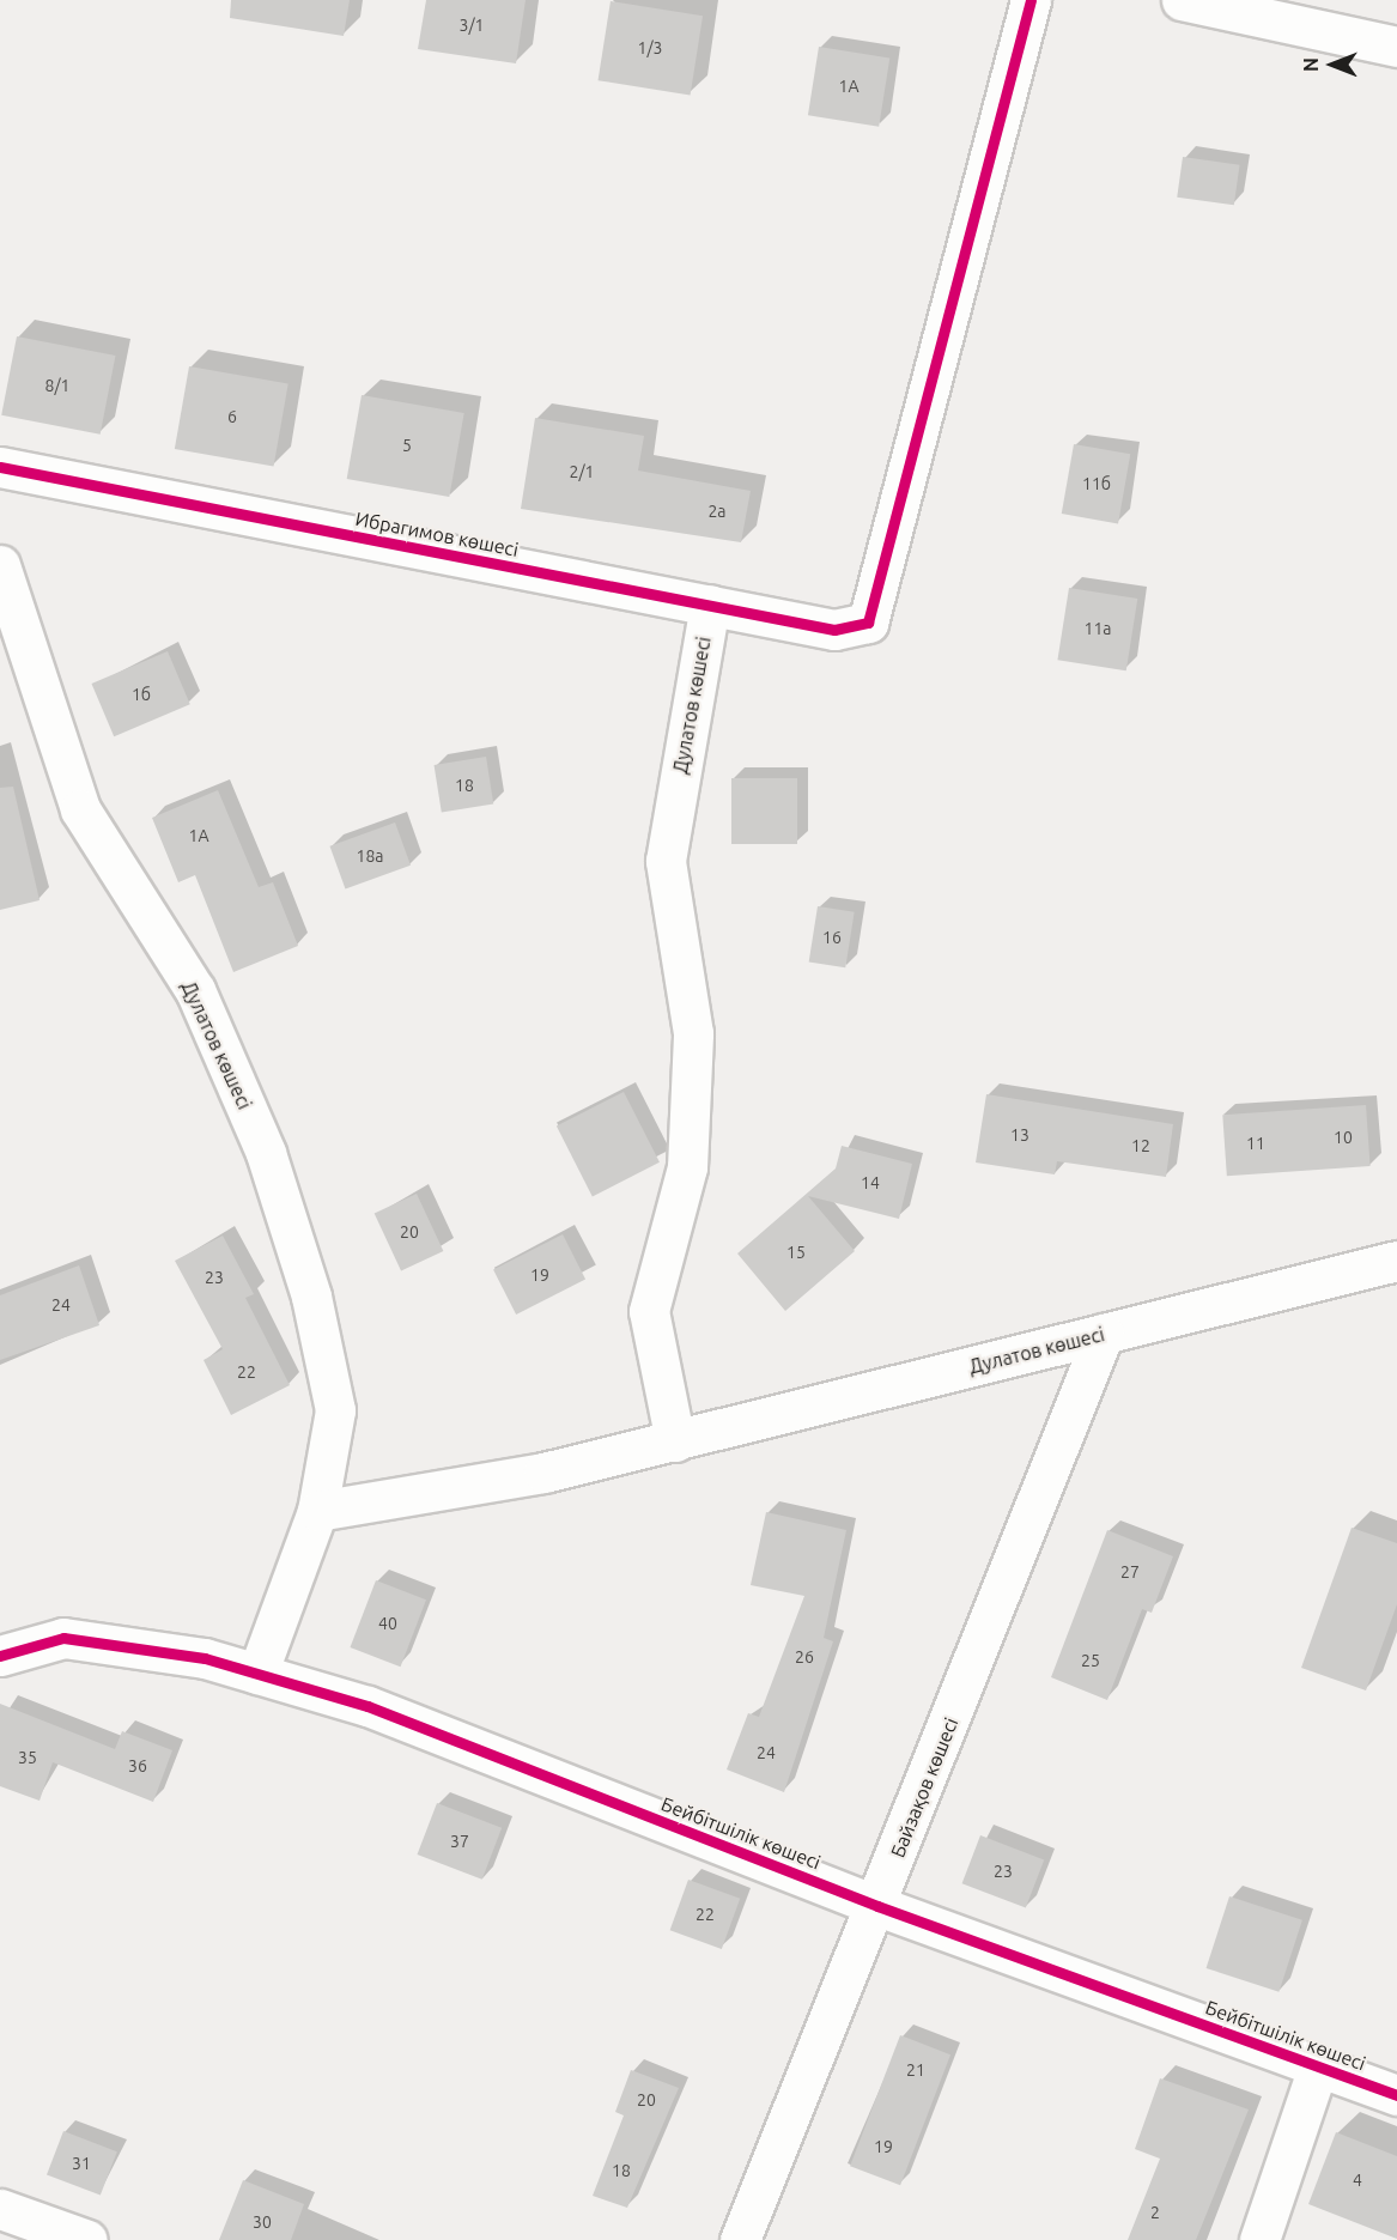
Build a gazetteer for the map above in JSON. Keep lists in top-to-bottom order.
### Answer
{
  "streets": {
    "street": [
      "Ибрагимов көшесі",
      "Дулатов көшесі",
      "Байзақов көшесі",
      "Бейбітшілік көшесі"
    ]
  },
  "crossings": [
    ["Ибрагимов көшесі", "Дулатов көшесі"],
    ["Дулатов көшесі", "Байзақов көшесі"],
    ["Дулатов көшесі", "Бейбітшілік көшесі"],
    ["Байзақов көшесі", "Бейбітшілік көшесі"]
  ],
  "house_numbers": [
    "3/1",
    "1/3",
    "1А",
    "8/1",
    "6",
    "5",
    "2/1",
    "11б",
    "2а",
    "11а",
    "1б",
    "18",
    "1А",
    "18а",
    "16",
    "13",
    "10",
    "11",
    "12",
    "14",
    "20",
    "15",
    "19",
    "23",
    "24",
    "22",
    "27",
    "40",
    "26",
    "25",
    "24",
    "35",
    "36",
    "37",
    "23",
    "22",
    "21",
    "20",
    "19",
    "31",
    "18",
    "4",
    "2",
    "30"
  ],
  "north": "left"
}
